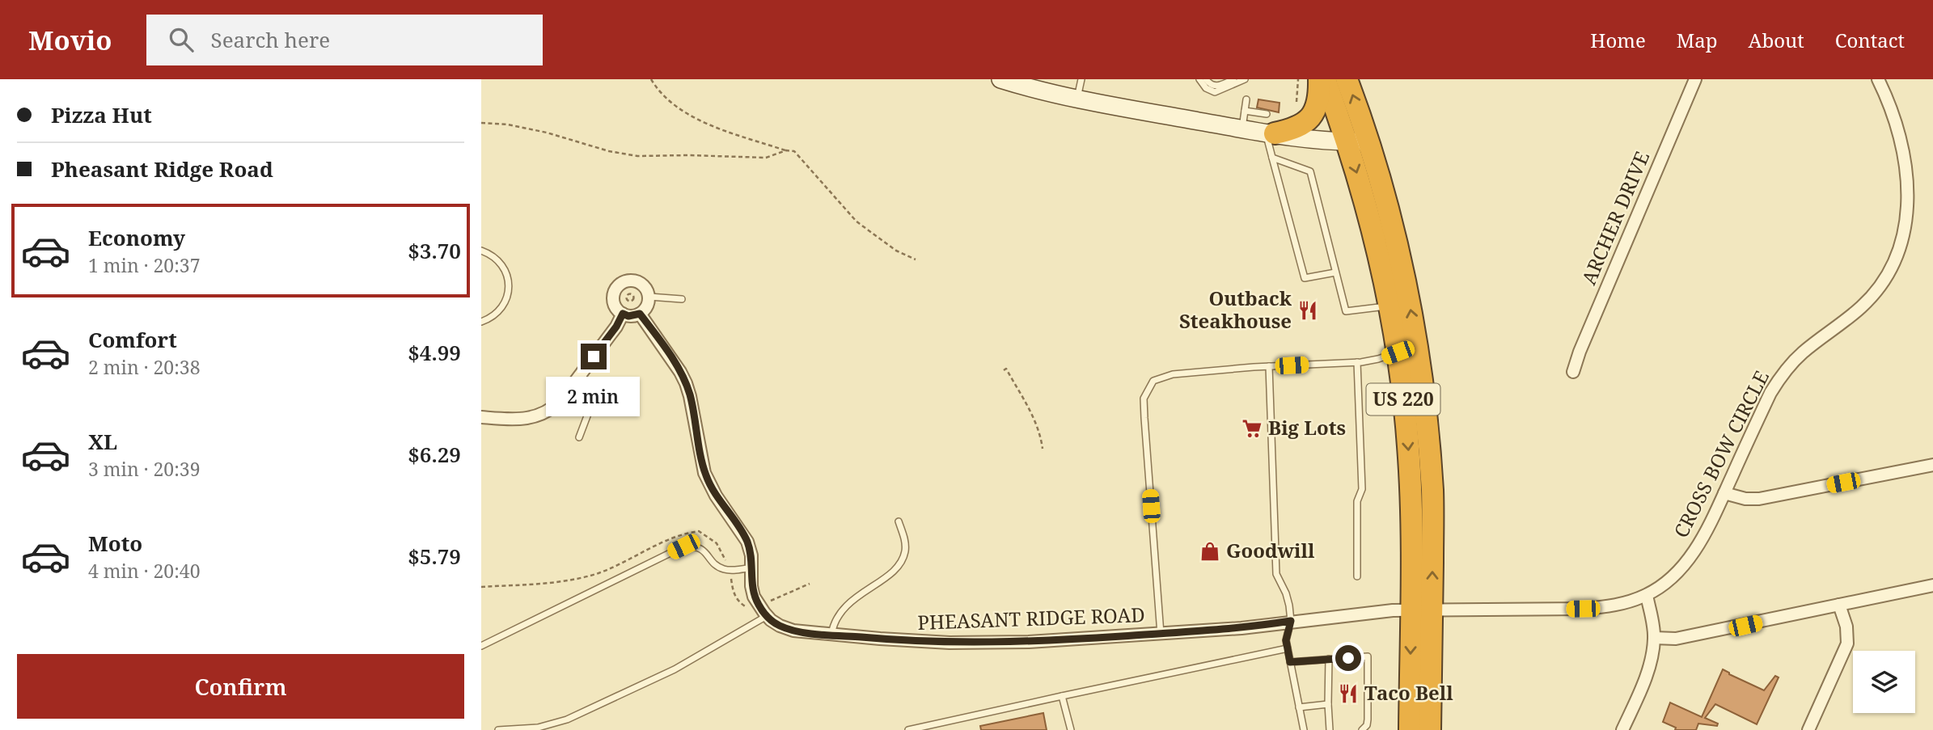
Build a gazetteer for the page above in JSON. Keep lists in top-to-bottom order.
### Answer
{
  "streets": {
    "highway": ["US 220"],
    "street": ["ARCHER DRIVE", "CROSS BOW CIRCLE", "PHEASANT RIDGE ROAD"]
  },
  "crossings": [
    ["US 220", "CROSS BOW CIRCLE"],
    ["US 220", "PHEASANT RIDGE ROAD"],
    ["CROSS BOW CIRCLE", "PHEASANT RIDGE ROAD"]
  ],
  "places": {
    "restaurant": ["Outback Steakhouse", "Taco Bell"],
    "supermarket": ["Big Lots"],
    "shop": ["Goodwill"]
  },
  "page": {
    "header": "Movio",
    "search": "Search here",
    "nav": [
      "Home",
      "Map",
      "About",
      "Contact"
    ],
    "banner": ["Pizza Hut", "Pheasant Ridge Road"],
    "list": [
      {
        "name": "Economy",
        "note": "1 min · 20:37",
        "value": "$3.70"
      },
      {
        "name": "Comfort",
        "note": "2 min · 20:38",
        "value": "$4.99"
      },
      {
        "name": "XL",
        "note": "3 min · 20:39",
        "value": "$6.29"
      },
      {
        "name": "Moto",
        "note": "4 min · 20:40",
        "value": "$5.79"
      }
    ],
    "bubble": "2 min",
    "buttons": "Confirm"
  }
}
